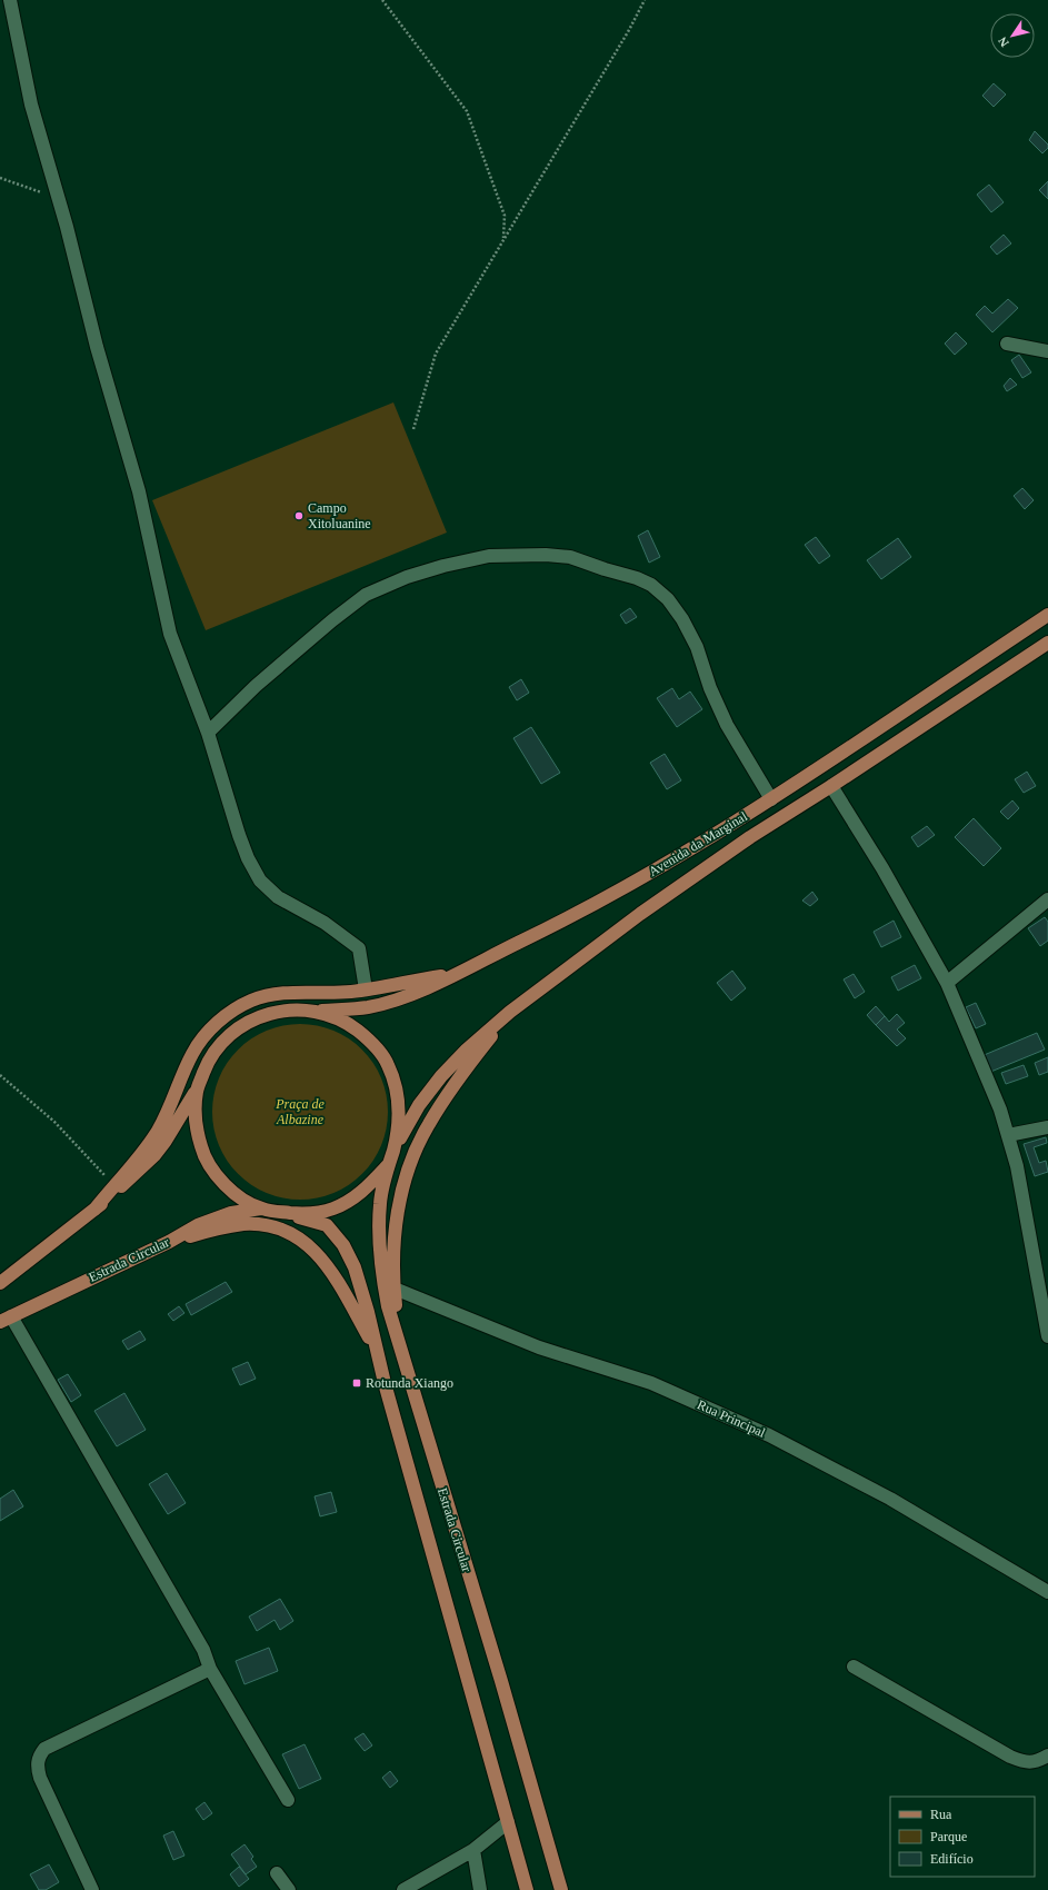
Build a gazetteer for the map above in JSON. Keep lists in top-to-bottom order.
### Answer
{
  "streets": {
    "main road": ["Avenida da Marginal", "Estrada Circular"],
    "street": ["Rua Principal"]
  },
  "crossings": [
    ["Avenida da Marginal", "Estrada Circular"]
  ],
  "parks": ["Praça de Albazine"],
  "places": {
    "other": ["Campo Xitoluanine"],
    "transit": ["Rotunda Xiango"]
  },
  "legend": ["Rua", "Parque", "Edifício"],
  "north": "bottom left"
}
